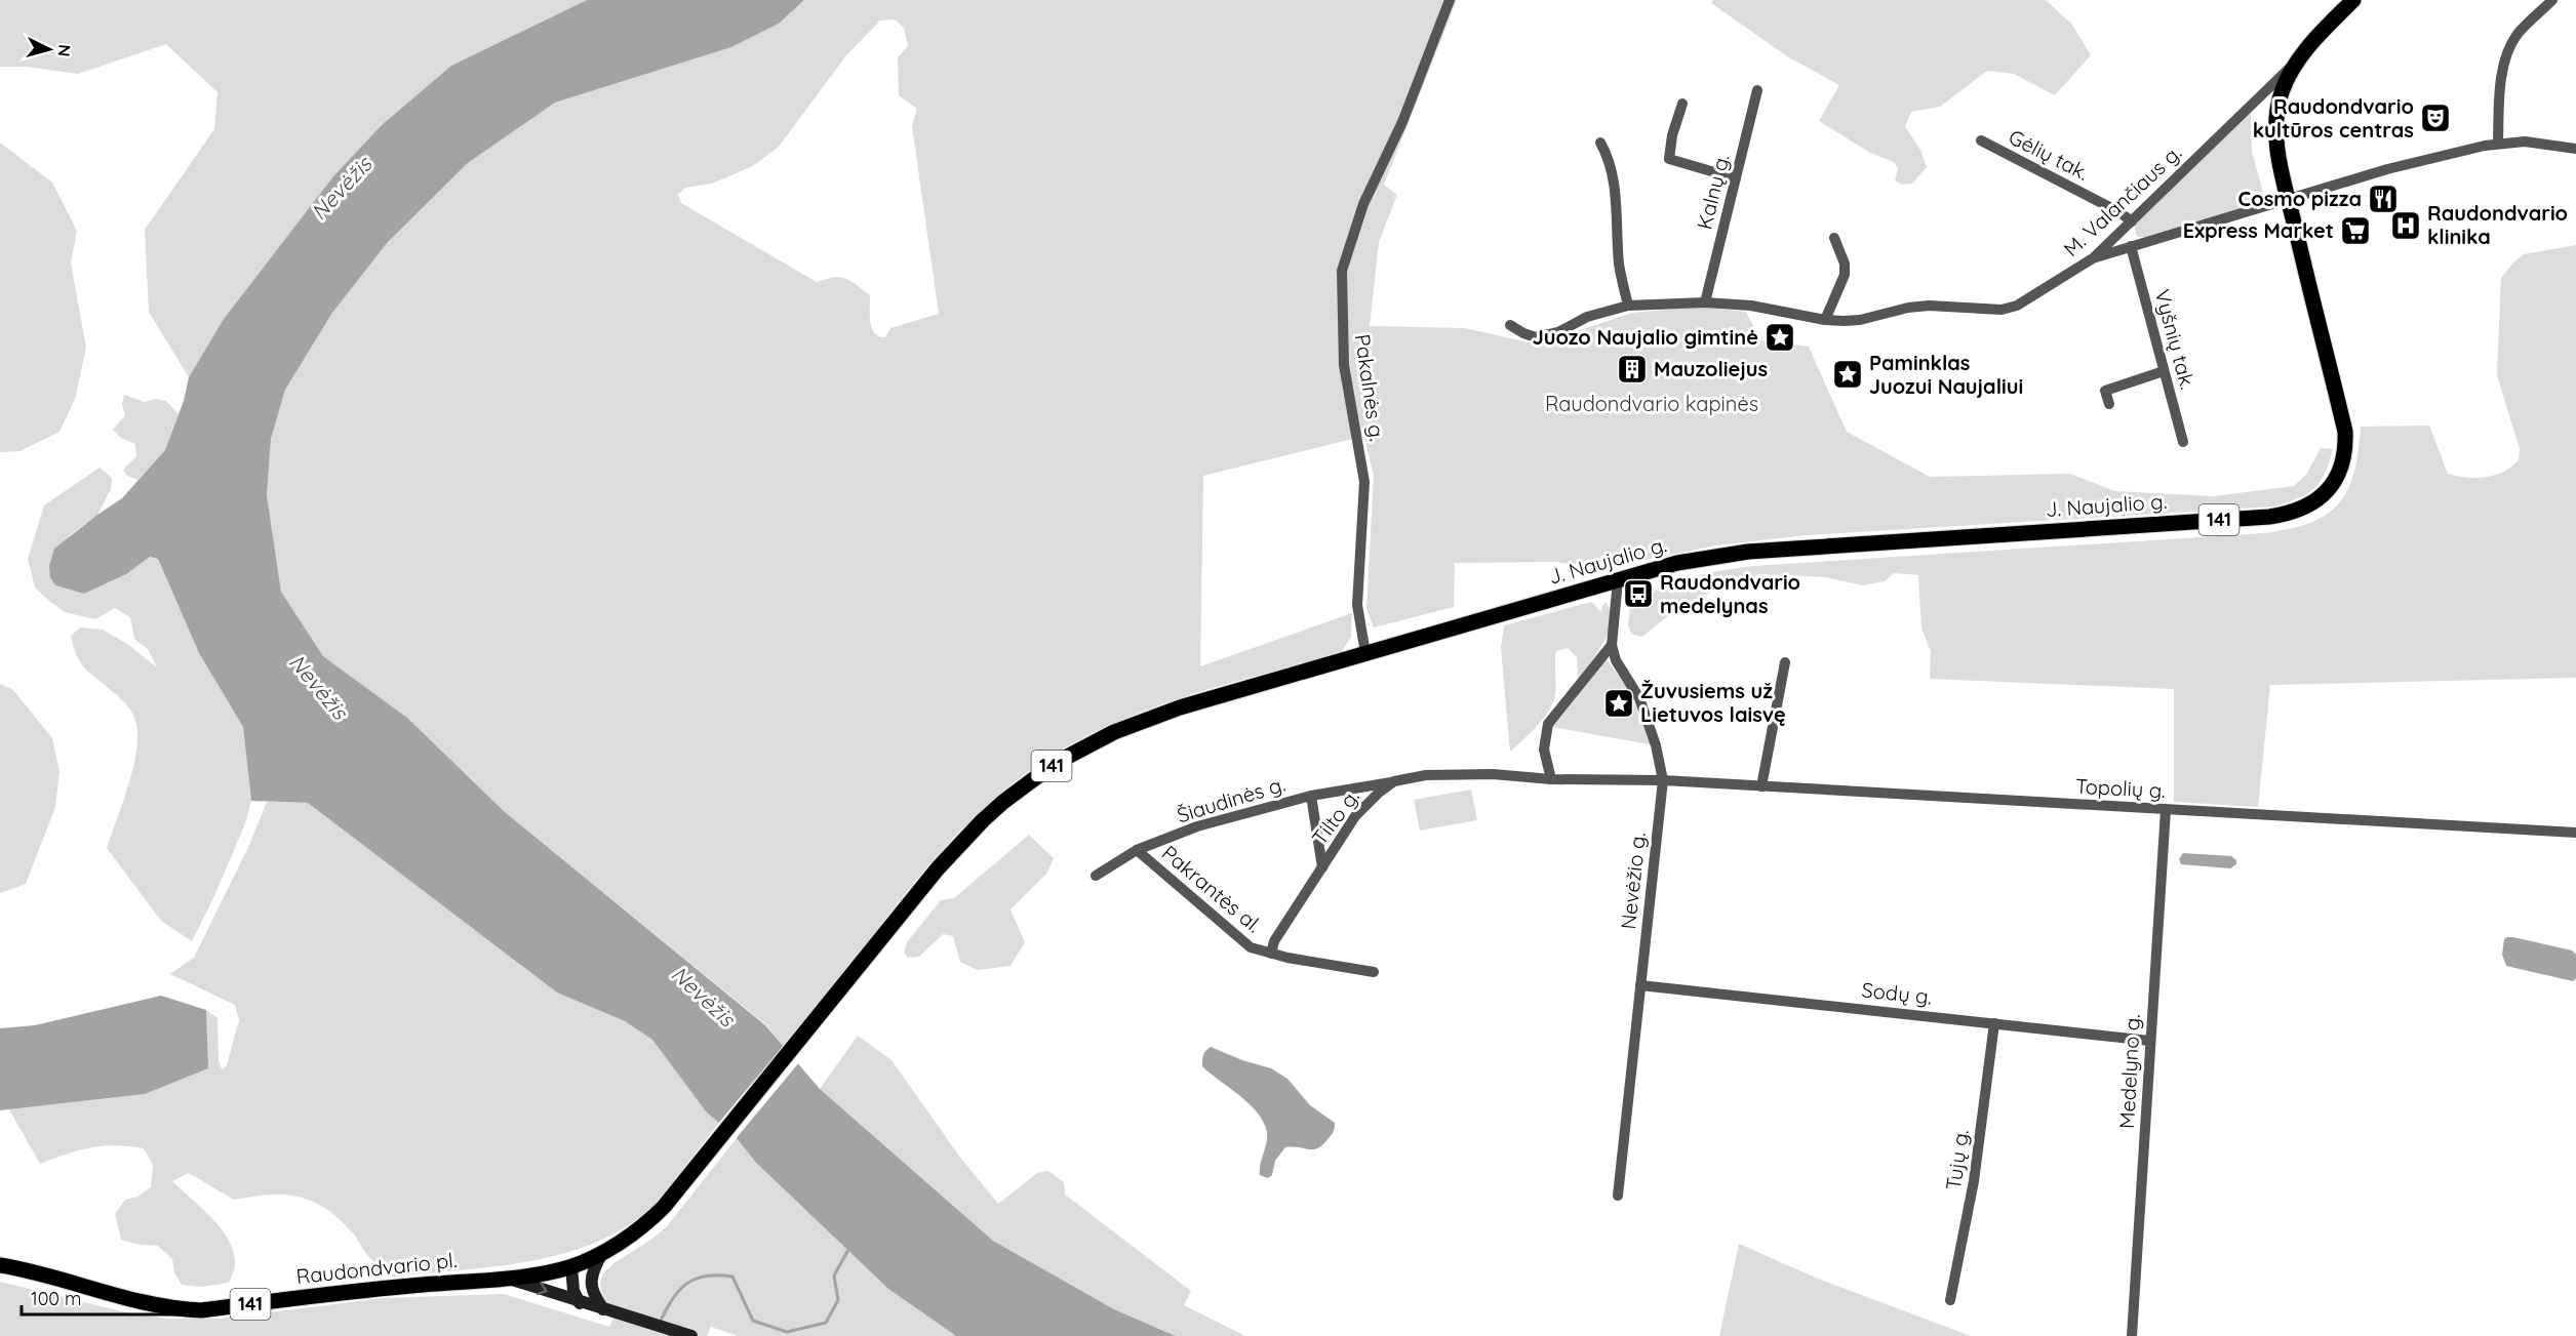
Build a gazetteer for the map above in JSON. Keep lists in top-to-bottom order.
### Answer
{
  "streets": {
    "main road": ["J. Naujalio g.", "141", "Raudondvario pl."],
    "street": [
      "Gėlių tak.",
      "Kalnų g.",
      "M. Valančiaus g.",
      "Vyšnių tak.",
      "Pakalnės g.",
      "Topolių g.",
      "Šiaudinės g.",
      "Tilto g.",
      "Nevėžio g.",
      "Pakrantės al.",
      "Sodų g.",
      "Medelyno g.",
      "Tujų g."
    ]
  },
  "crossings": [
    ["Gėlių tak.", "M. Valančiaus g."],
    ["Kalnų g.", "M. Valančiaus g."],
    ["M. Valančiaus g.", "J. Naujalio g."],
    ["Pakalnės g.", "J. Naujalio g."],
    ["Pakalnės g.", "141"],
    ["J. Naujalio g.", "141"],
    ["J. Naujalio g.", "Nevėžio g."],
    ["141", "Raudondvario pl."],
    ["Topolių g.", "Tilto g."],
    ["Topolių g.", "Nevėžio g."],
    ["Topolių g.", "Medelyno g."],
    ["Šiaudinės g.", "Tilto g."],
    ["Šiaudinės g.", "Pakrantės al."],
    ["Tilto g.", "Nevėžio g."],
    ["Tilto g.", "Pakrantės al."],
    ["Nevėžio g.", "Sodų g."],
    ["Sodų g.", "Medelyno g."],
    ["Sodų g.", "Tujų g."]
  ],
  "water": ["Nevėžis"],
  "parks": ["Raudondvario kapinės"],
  "places": {
    "theatre": ["Raudondvario kultūros centras"],
    "restaurant": ["Cosmo pizza"],
    "hospital": ["Raudondvario klinika"],
    "supermarket": ["Express Market"],
    "place": ["Juozo Naujalio gimtinė", "Paminklas Juozui Naujaliui", "Žuvusiems už Lietuvos laisvę"],
    "building": ["Mauzoliejus"],
    "bus stop": ["Raudondvario medelynas"]
  },
  "scale_bar": "100 m",
  "north": "right"
}
